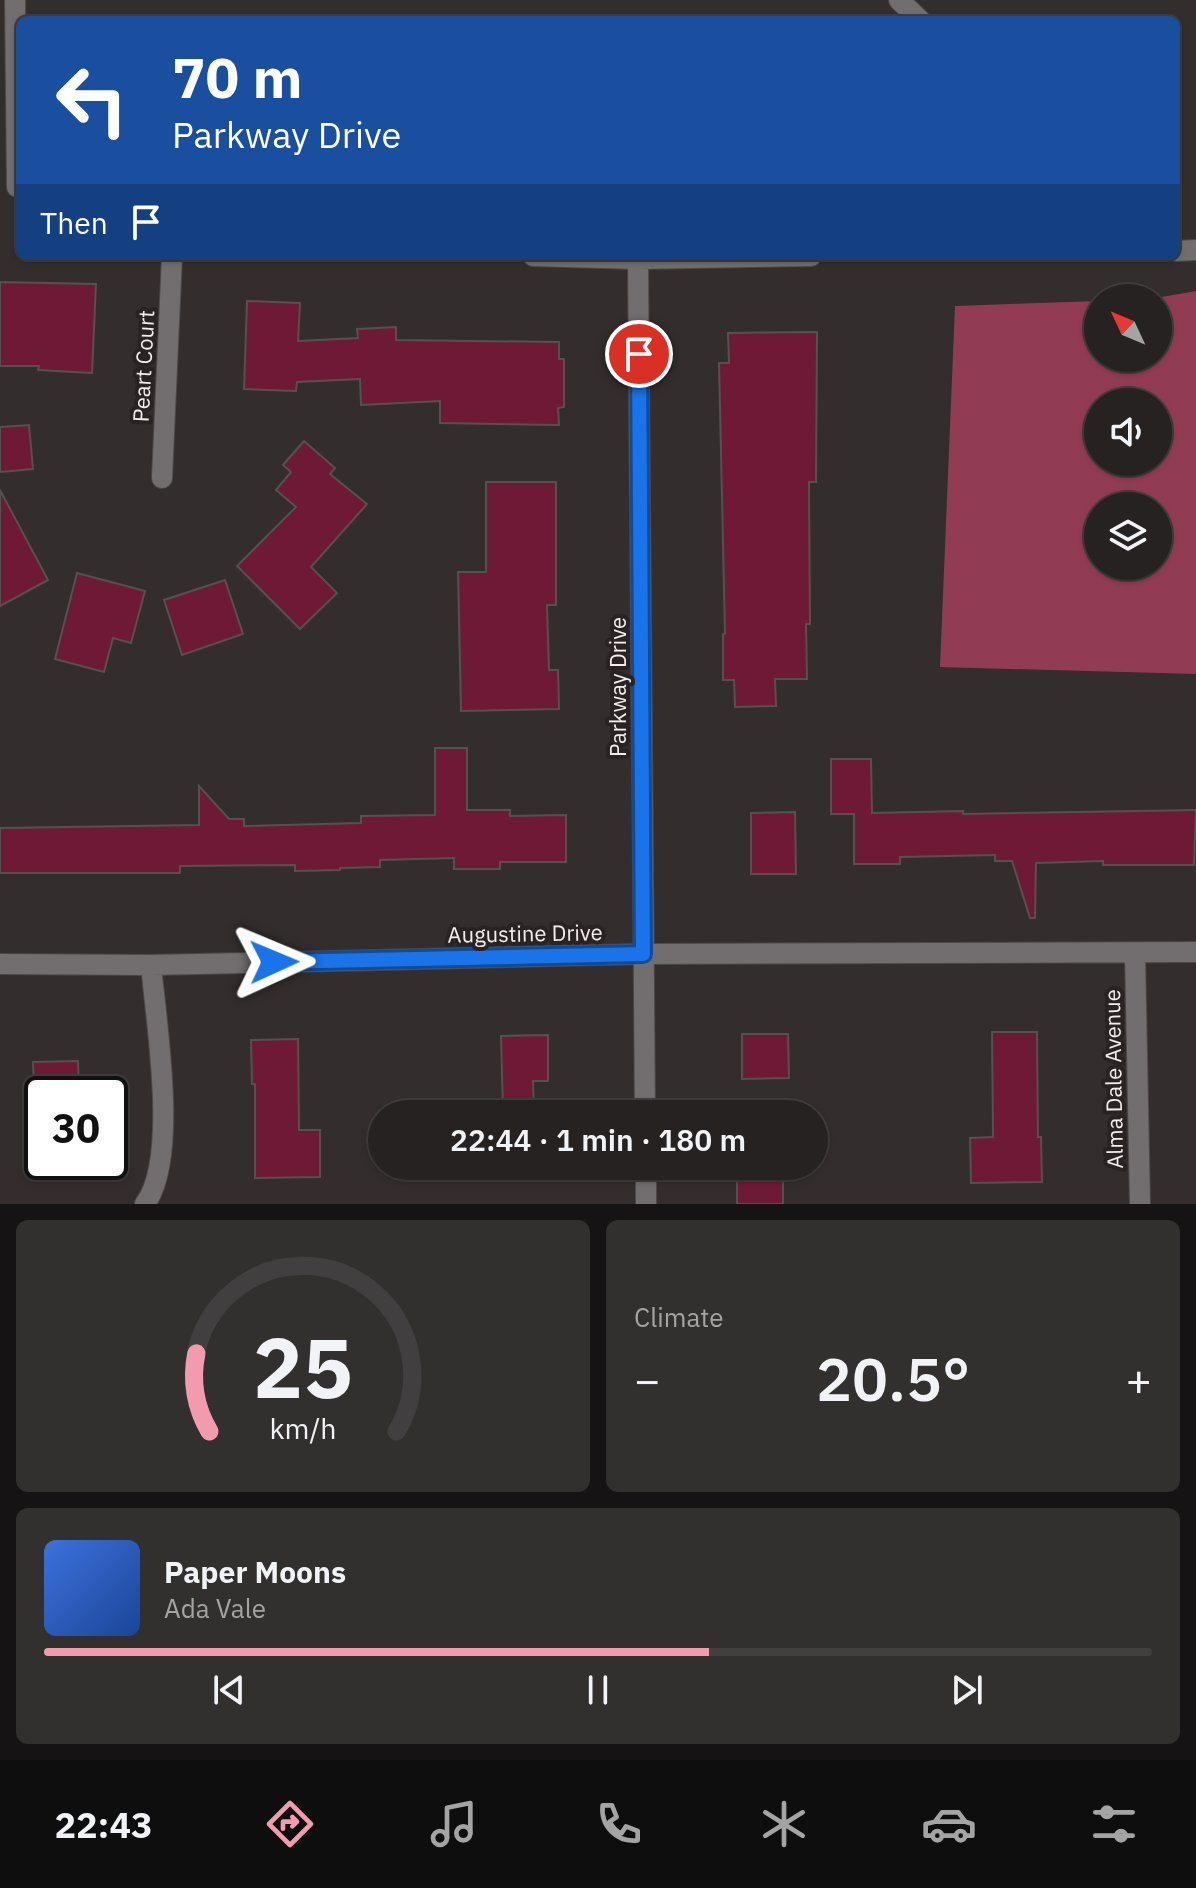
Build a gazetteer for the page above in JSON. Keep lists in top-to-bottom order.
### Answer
{
  "streets": {
    "street": [
      "Peart Court",
      "Parkway Drive",
      "Augustine Drive",
      "Alma Dale Avenue"
    ]
  },
  "crossings": [
    ["Parkway Drive", "Augustine Drive"],
    ["Augustine Drive", "Alma Dale Avenue"]
  ],
  "north": "top left",
  "page": {
    "turn": ["70 m", "Parkway Drive"],
    "then": "Then",
    "limit": "30",
    "trip": "22:44 · 1 min · 180 m",
    "tile": "Climate",
    "heat": ["−", "20.5°", "+"],
    "song": ["Paper Moons", "Ada Vale"],
    "tabs": "22:43",
    "gauge": ["25", "km/h"]
  }
}
